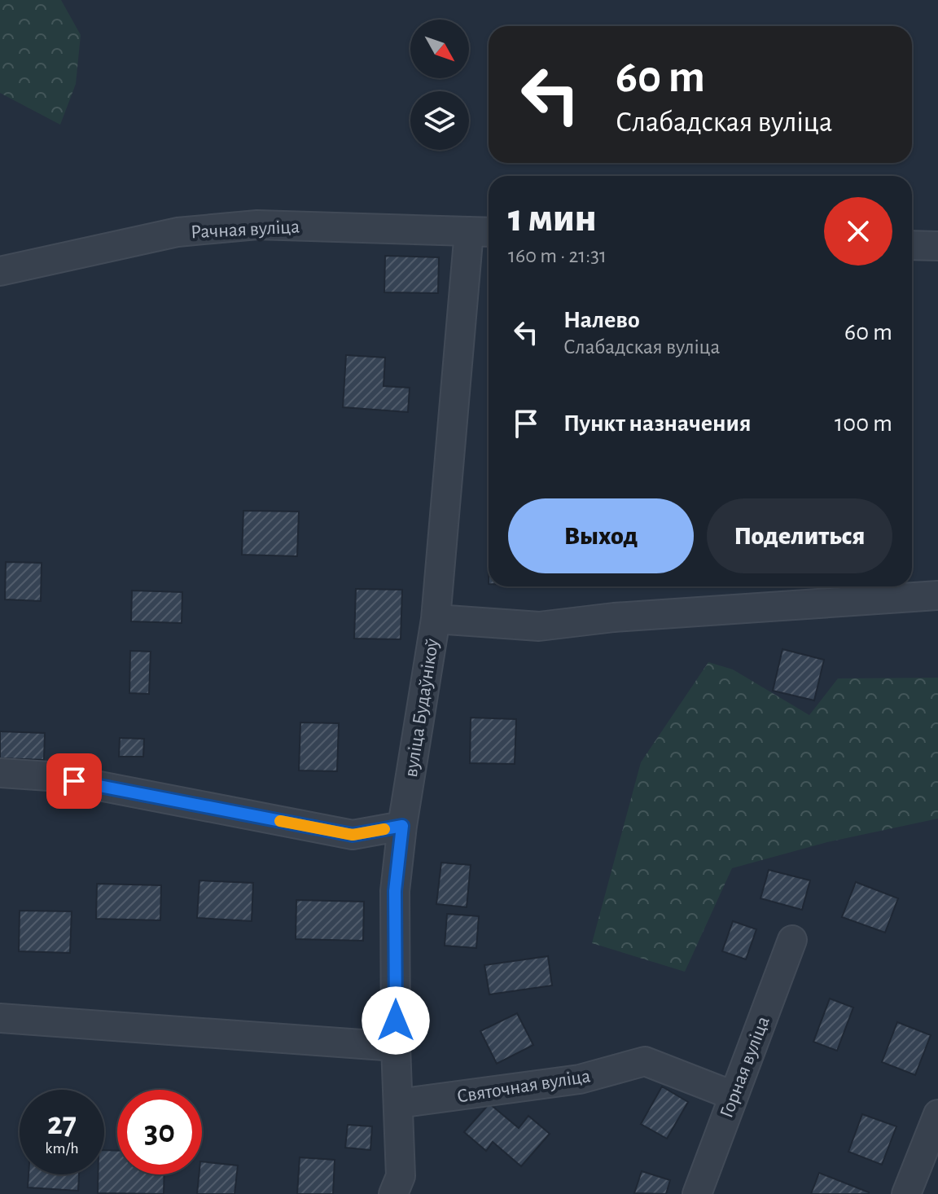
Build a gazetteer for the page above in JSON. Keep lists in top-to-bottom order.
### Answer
{
  "streets": {
    "street": [
      "Рачная вуліца",
      "вуліца Будаўнікоў",
      "Горная вуліца",
      "Святочная вуліца"
    ]
  },
  "crossings": [
    ["вуліца Будаўнікоў", "Святочная вуліца"],
    ["Горная вуліца", "Святочная вуліца"]
  ],
  "north": "bottom right",
  "page": {
    "turn": ["60 m", "Слабадская вуліца"],
    "heading": ["1 мин", "160 m · 21:31"],
    "list": [
      {
        "name": "Налево",
        "note": "Слабадская вуліца",
        "value": "60 m"
      },
      {
        "name": "Пункт назначения",
        "value": "100 m"
      }
    ],
    "buttons": ["Выход", "Поделиться"],
    "speed": "27 km/h",
    "limit": "30"
  }
}
